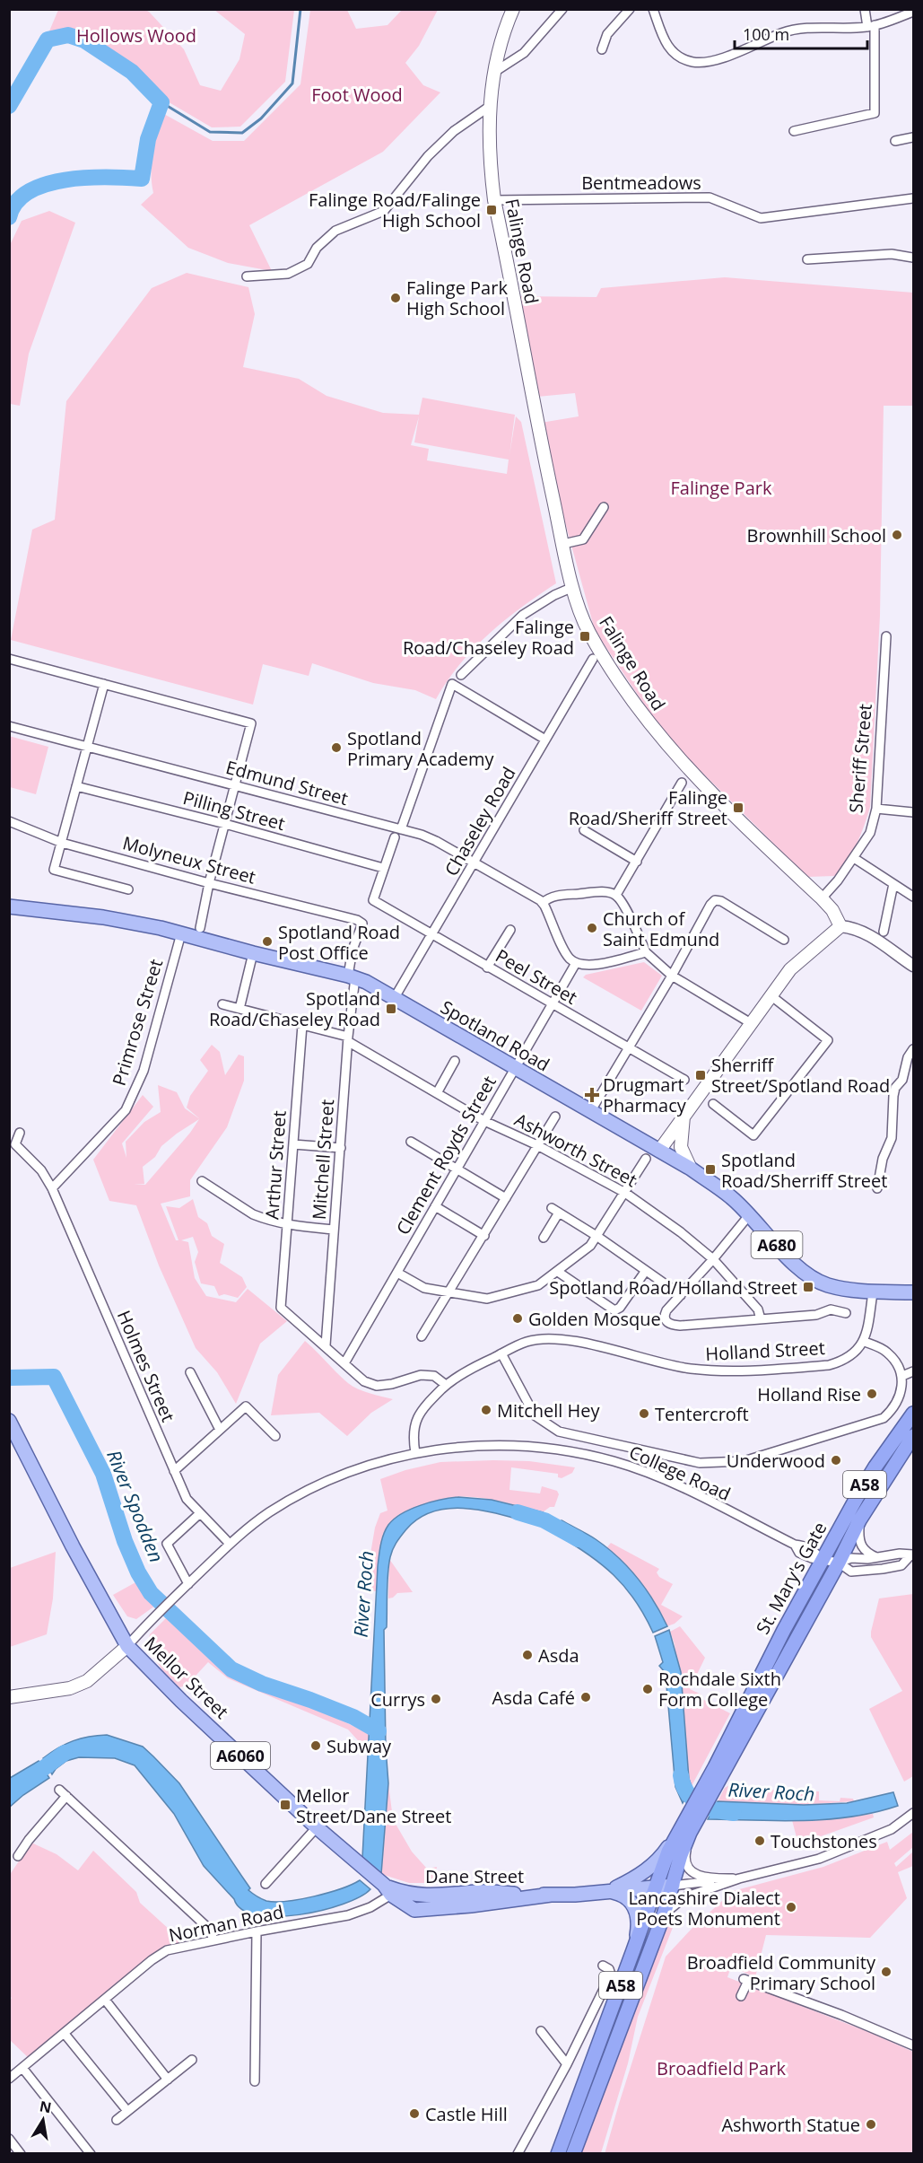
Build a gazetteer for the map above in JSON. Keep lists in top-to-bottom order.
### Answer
{
  "streets": {
    "highway": ["A58", "St. Mary's Gate"],
    "main road": [
      "Falinge Road",
      "Spotland Road",
      "A680",
      "Mellor Street",
      "A6060",
      "Dane Street"
    ],
    "street": [
      "Bentmeadows",
      "Sheriff Street",
      "Edmund Street",
      "Pilling Street",
      "Chaseley Road",
      "Molyneux Street",
      "Peel Street",
      "Primrose Street",
      "Ashworth Street",
      "Clement Royds Street",
      "Mitchell Street",
      "Arthur Street",
      "Holland Street",
      "Holmes Street",
      "College Road",
      "Norman Road"
    ]
  },
  "crossings": [
    ["Bentmeadows", "Falinge Road"],
    ["Falinge Road", "Sheriff Street"],
    ["Edmund Street", "Chaseley Road"],
    ["Pilling Street", "Peel Street"],
    ["Chaseley Road", "Peel Street"],
    ["Chaseley Road", "Spotland Road"],
    ["Molyneux Street", "Mitchell Street"],
    ["Peel Street", "Clement Royds Street"],
    ["Primrose Street", "Spotland Road"],
    ["Primrose Street", "Holmes Street"],
    ["Spotland Road", "Clement Royds Street"],
    ["Spotland Road", "Mitchell Street"],
    ["Ashworth Street", "Clement Royds Street"],
    ["Ashworth Street", "Mitchell Street"],
    ["Ashworth Street", "Arthur Street"],
    ["Mitchell Street", "Arthur Street"],
    ["Holland Street", "College Road"],
    ["Holmes Street", "College Road"],
    ["College Road", "St. Mary's Gate"],
    ["College Road", "Mellor Street"],
    ["A58", "St. Mary's Gate"],
    ["A58", "A6060"],
    ["A58", "Dane Street"],
    ["Mellor Street", "Dane Street"],
    ["Mellor Street", "Norman Road"],
    ["A6060", "Dane Street"],
    ["Dane Street", "Norman Road"]
  ],
  "water": ["River Spodden", "River Roch"],
  "parks": [
    "Hollows Wood",
    "Foot Wood",
    "Falinge Park",
    "Broadfield Park"
  ],
  "places": {
    "transit": [
      "Falinge Road/Falinge High School",
      "Falinge Road/Chaseley Road",
      "Falinge Road/Sheriff Street",
      "Spotland Road/Chaseley Road",
      "Sherriff Street/Spotland Road",
      "Spotland Road/Sherriff Street",
      "Spotland Road/Holland Street",
      "Mellor Street/Dane Street"
    ],
    "other": [
      "Falinge Park High School",
      "Brownhill School",
      "Spotland Primary Academy",
      "Church of Saint Edmund",
      "Spotland Road Post Office",
      "Golden Mosque",
      "Holland Rise",
      "Mitchell Hey",
      "Tentercroft",
      "Underwood",
      "Asda",
      "Rochdale Sixth Form College",
      "Asda Café",
      "Currys",
      "Subway",
      "Touchstones",
      "Lancashire Dialect Poets Monument",
      "Broadfield Community Primary School",
      "Castle Hill",
      "Ashworth Statue"
    ],
    "health": ["Drugmart Pharmacy"]
  },
  "scale_bar": "100 m",
  "north": "top"
}
